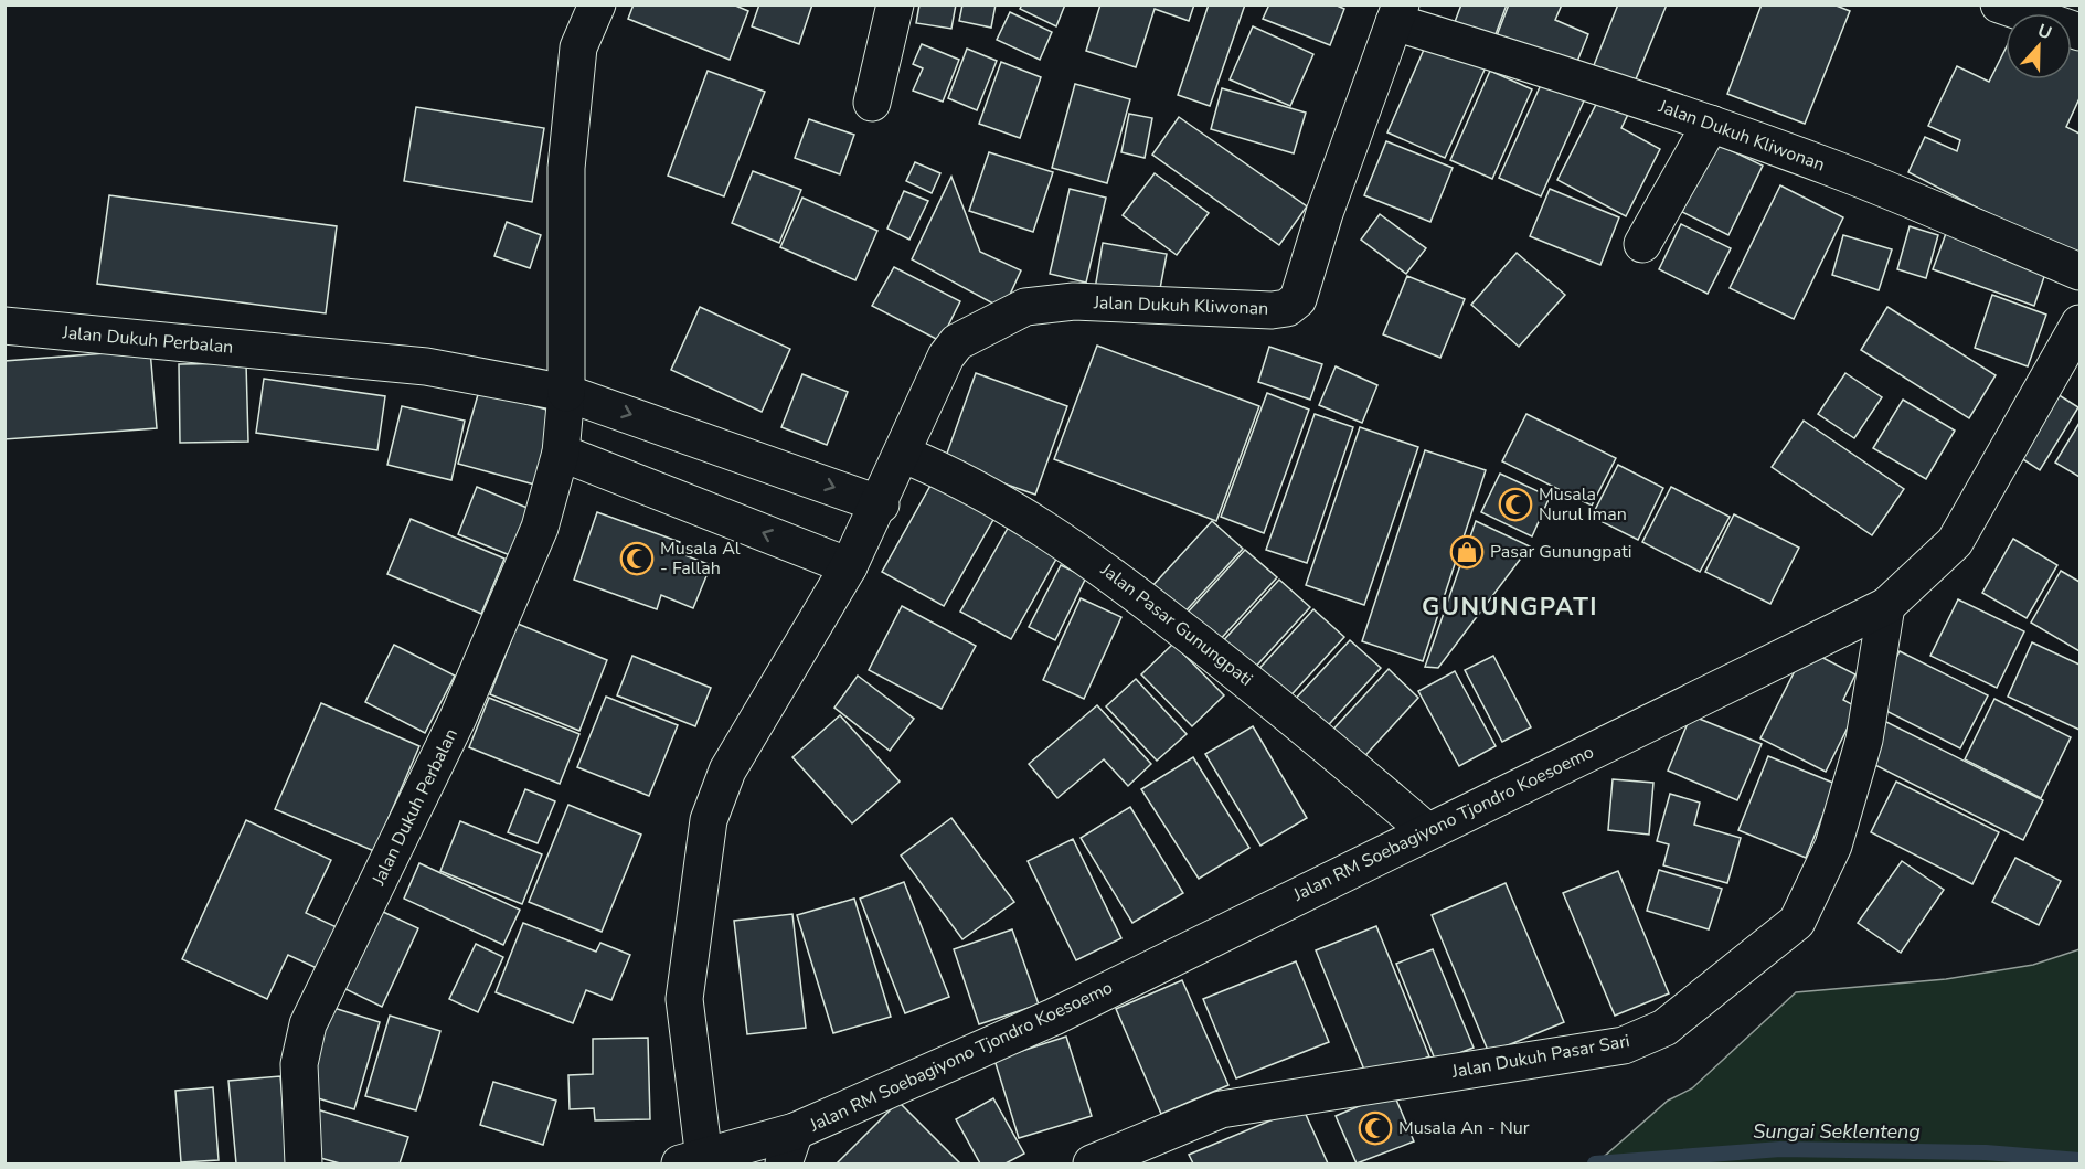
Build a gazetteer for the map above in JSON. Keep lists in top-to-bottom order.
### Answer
{
  "streets": {
    "street": [
      "Jalan Dukuh Kliwonan",
      "Jalan Dukuh Perbalan",
      "Jalan Pasar Gunungpati",
      "Jalan RM Soebagiyono Tjondro Koesoemo",
      "Jalan Dukuh Pasar Sari"
    ]
  },
  "crossings": [
    ["Jalan Dukuh Kliwonan", "Jalan Dukuh Perbalan"],
    ["Jalan Dukuh Kliwonan", "Jalan Pasar Gunungpati"],
    ["Jalan Pasar Gunungpati", "Jalan RM Soebagiyono Tjondro Koesoemo"],
    ["Jalan RM Soebagiyono Tjondro Koesoemo", "Jalan Dukuh Pasar Sari"]
  ],
  "districts": ["GUNUNGPATI"],
  "water": ["Sungai Seklenteng"],
  "places": {
    "mosque": ["Musala Nurul Iman", "Musala Al - Fallah", "Musala An - Nur"],
    "shop": ["Pasar Gunungpati"]
  },
  "north": "top"
}
